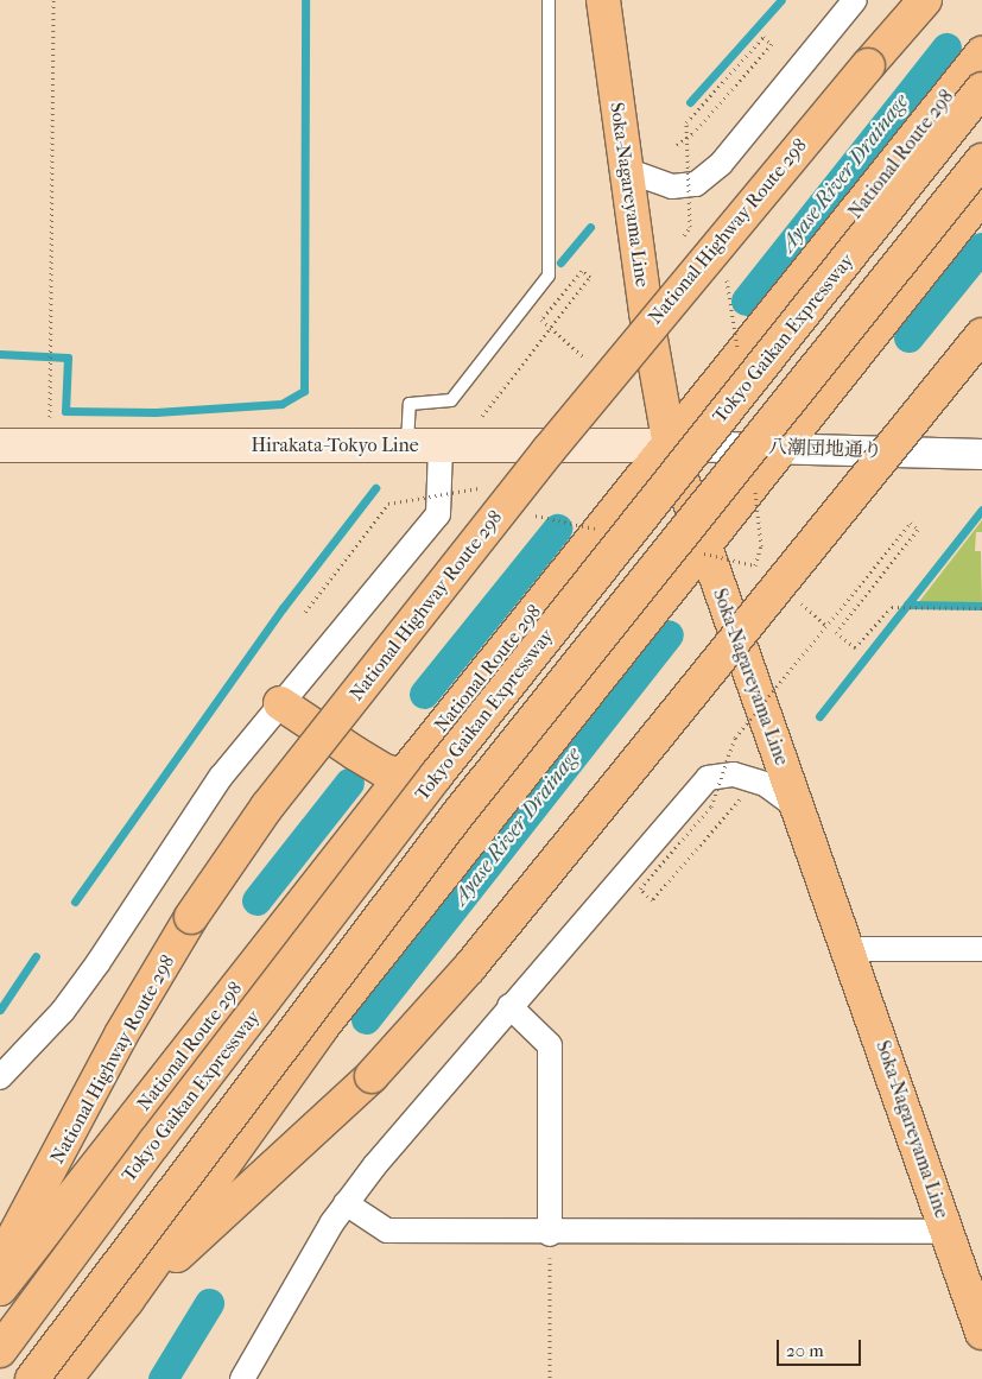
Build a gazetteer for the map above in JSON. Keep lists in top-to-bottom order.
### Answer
{
  "streets": {
    "main road": [
      "National Route 298",
      "Soka-Nagareyama Line",
      "National Highway Route 298",
      "Tokyo Gaikan Expressway",
      "Hirakata-Tokyo Line"
    ],
    "street": ["八潮団地通り"]
  },
  "crossings": [
    ["National Route 298", "Soka-Nagareyama Line"],
    ["National Route 298", "Hirakata-Tokyo Line"],
    ["National Route 298", "八潮団地通り"],
    ["Soka-Nagareyama Line", "Hirakata-Tokyo Line"],
    ["Soka-Nagareyama Line", "八潮団地通り"],
    ["Hirakata-Tokyo Line", "八潮団地通り"]
  ],
  "water": ["Ayase River Drainage"],
  "scale_bar": "20 m"
}
